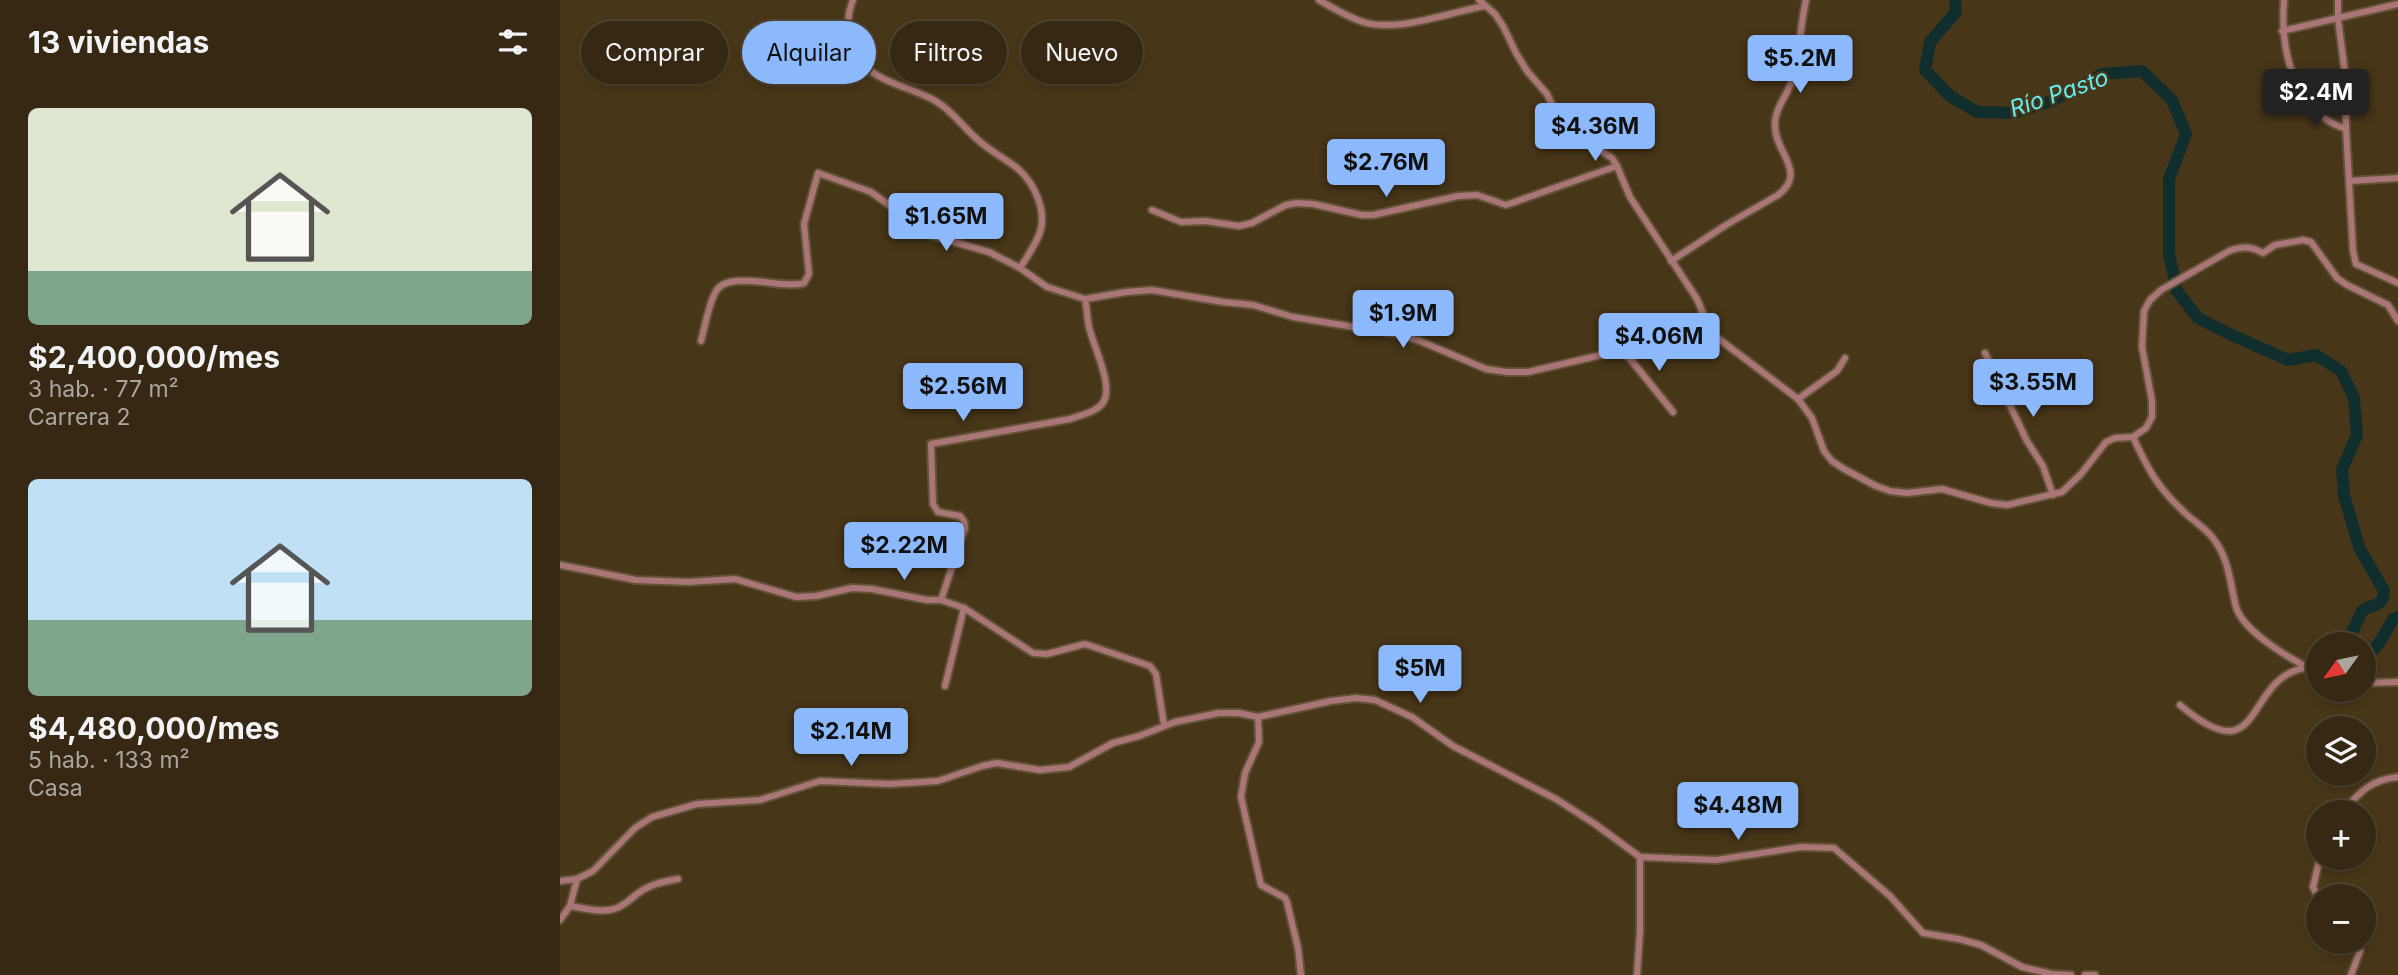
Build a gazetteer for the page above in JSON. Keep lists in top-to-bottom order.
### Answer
{
  "water": ["Río Pasto"],
  "north": "bottom left",
  "page": {
    "heading": "13 viviendas",
    "chip": [
      "Comprar",
      "Alquilar",
      "Filtros",
      "Nuevo"
    ],
    "price": [
      "$5.2M",
      "$2.4M",
      "$4.36M",
      "$2.76M",
      "$1.65M",
      "$1.9M",
      "$4.06M",
      "$3.55M",
      "$2.56M",
      "$2.22M",
      "$5M",
      "$2.14M",
      "$4.48M"
    ],
    "list": [
      {
        "name": "$2,400,000/mes",
        "note": "3 hab. · 77 m² · Carrera 2"
      },
      {
        "name": "$4,480,000/mes",
        "note": "5 hab. · 133 m² · Casa"
      }
    ],
    "map_buttons": ["+", "−"]
  }
}
